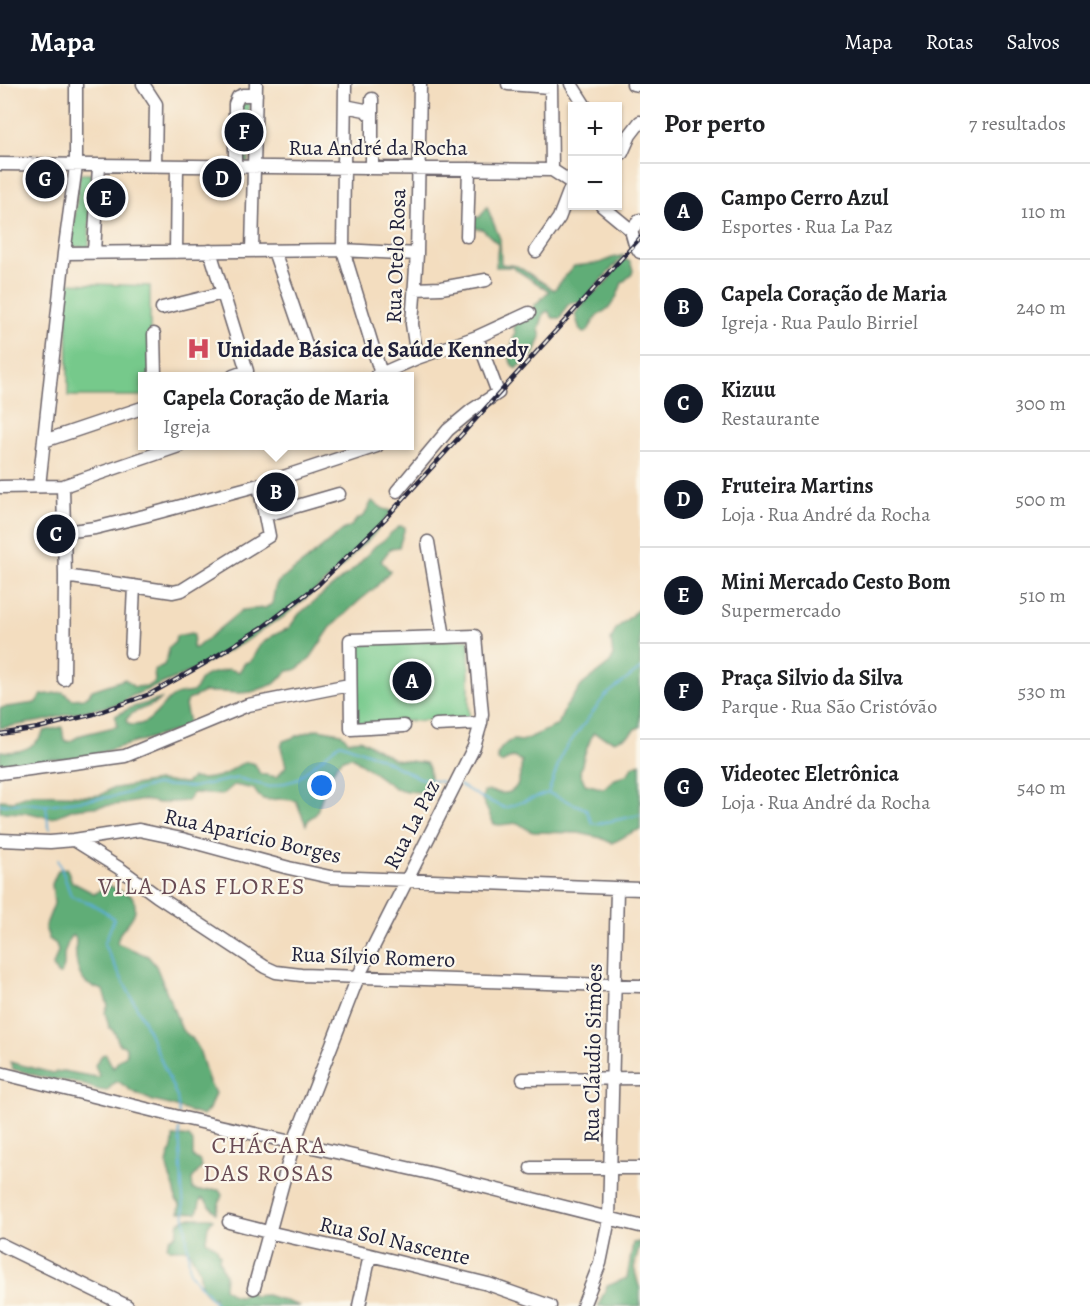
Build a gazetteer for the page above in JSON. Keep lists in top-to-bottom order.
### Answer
{
  "streets": {
    "street": [
      "Rua André da Rocha",
      "Rua Otelo Rosa",
      "Rua La Paz",
      "Rua Aparício Borges",
      "Rua Sílvio Romero",
      "Rua Cláudio Simões",
      "Rua Sol Nascente"
    ]
  },
  "crossings": [
    ["Rua André da Rocha", "Rua Otelo Rosa"],
    ["Rua La Paz", "Rua Aparício Borges"],
    ["Rua La Paz", "Rua Sílvio Romero"],
    ["Rua La Paz", "Rua Sol Nascente"],
    ["Rua Aparício Borges", "Rua Sílvio Romero"],
    ["Rua Aparício Borges", "Rua Cláudio Simões"],
    ["Rua Sílvio Romero", "Rua Cláudio Simões"]
  ],
  "districts": ["VILA DAS FLORES", "CHÁCARA DAS ROSAS"],
  "places": {
    "hospital": ["Unidade Básica de Saúde Kennedy"]
  },
  "page": {
    "header": "Mapa",
    "nav": ["Mapa", "Rotas", "Salvos"],
    "heading": ["Por perto", "7 resultados"],
    "map_buttons": ["+", "−"],
    "pins": [
      "F",
      "D",
      "G",
      "E",
      "B",
      "C",
      "A"
    ],
    "list": [
      {
        "mark": "A",
        "name": "Campo Cerro Azul",
        "note": "Esportes · Rua La Paz",
        "value": "110 m"
      },
      {
        "mark": "B",
        "name": "Capela Coração de Maria",
        "note": "Igreja · Rua Paulo Birriel",
        "value": "240 m"
      },
      {
        "mark": "C",
        "name": "Kizuu",
        "note": "Restaurante",
        "value": "300 m"
      },
      {
        "mark": "D",
        "name": "Fruteira Martins",
        "note": "Loja · Rua André da Rocha",
        "value": "500 m"
      },
      {
        "mark": "E",
        "name": "Mini Mercado Cesto Bom",
        "note": "Supermercado",
        "value": "510 m"
      },
      {
        "mark": "F",
        "name": "Praça Silvio da Silva",
        "note": "Parque · Rua São Cristóvão",
        "value": "530 m"
      },
      {
        "mark": "G",
        "name": "Videotec Eletrônica",
        "note": "Loja · Rua André da Rocha",
        "value": "540 m"
      }
    ],
    "popup": ["Capela Coração de Maria", "Igreja"]
  }
}
